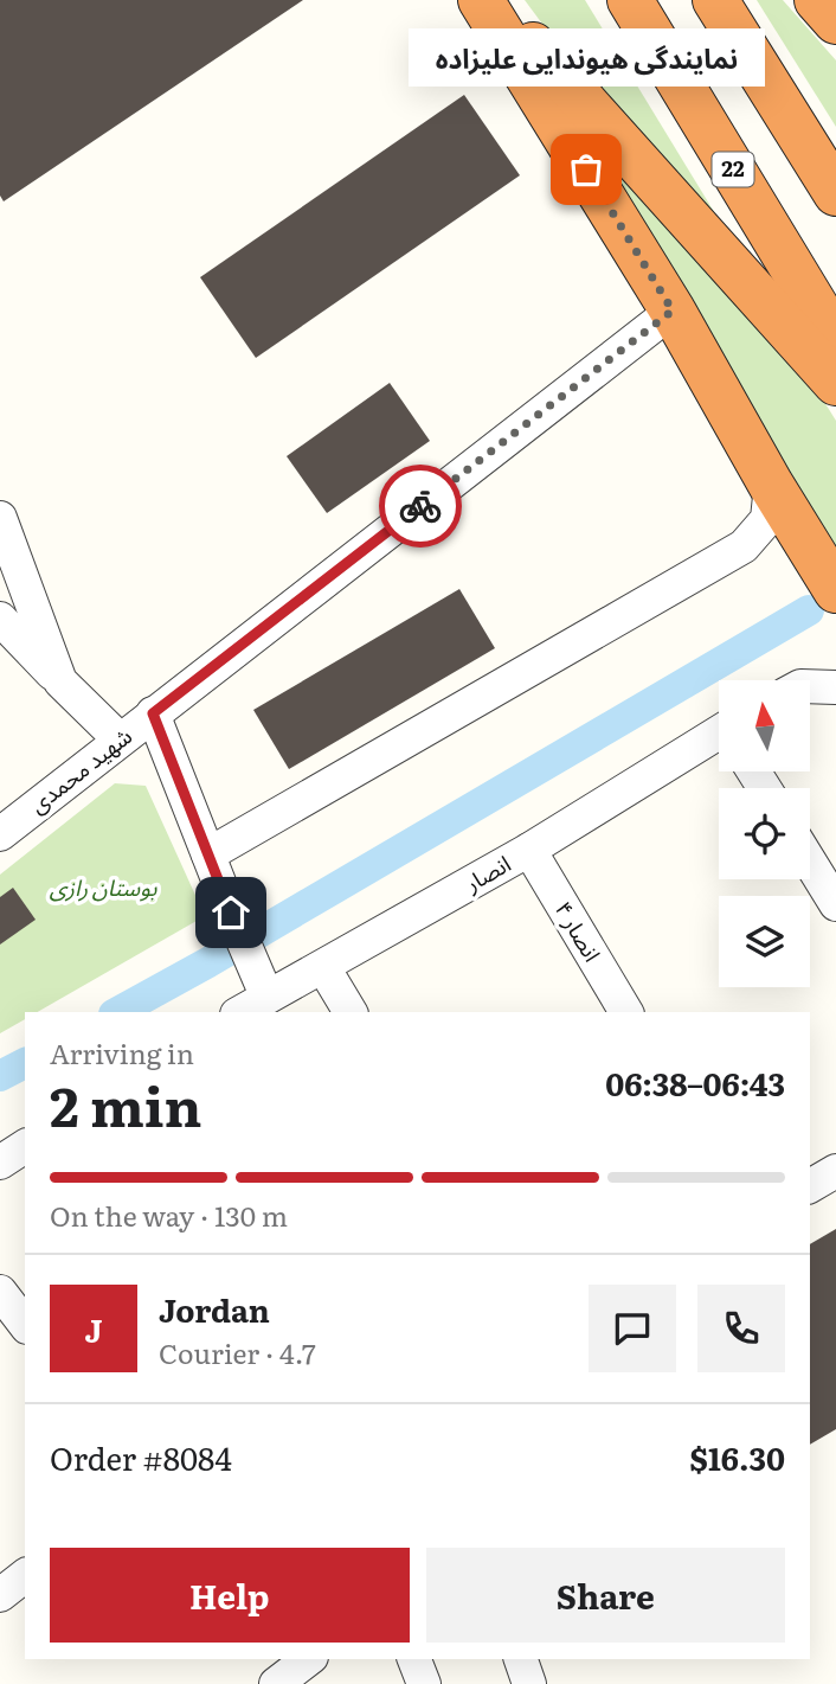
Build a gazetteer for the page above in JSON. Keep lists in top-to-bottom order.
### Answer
{
  "streets": {
    "highway": ["22"],
    "street": ["شهید محمدی", "انصار", "انصار ۴"]
  },
  "crossings": [
    ["انصار", "انصار ۴"]
  ],
  "parks": ["بوستان رازی"],
  "places": ["نمایندگی هیوندایی علیزاده"],
  "north": "top",
  "page": {
    "bubble": "نمایندگی هیوندایی علیزاده",
    "heading": ["2 min", "Arriving in", "06:38–06:43"],
    "panel": [
      "Jordan",
      "Courier · 4.7",
      "Order #8084",
      "$16.30"
    ],
    "bar": "On the way · 130 m",
    "round": "J",
    "buttons": ["Help", "Share"]
  }
}
